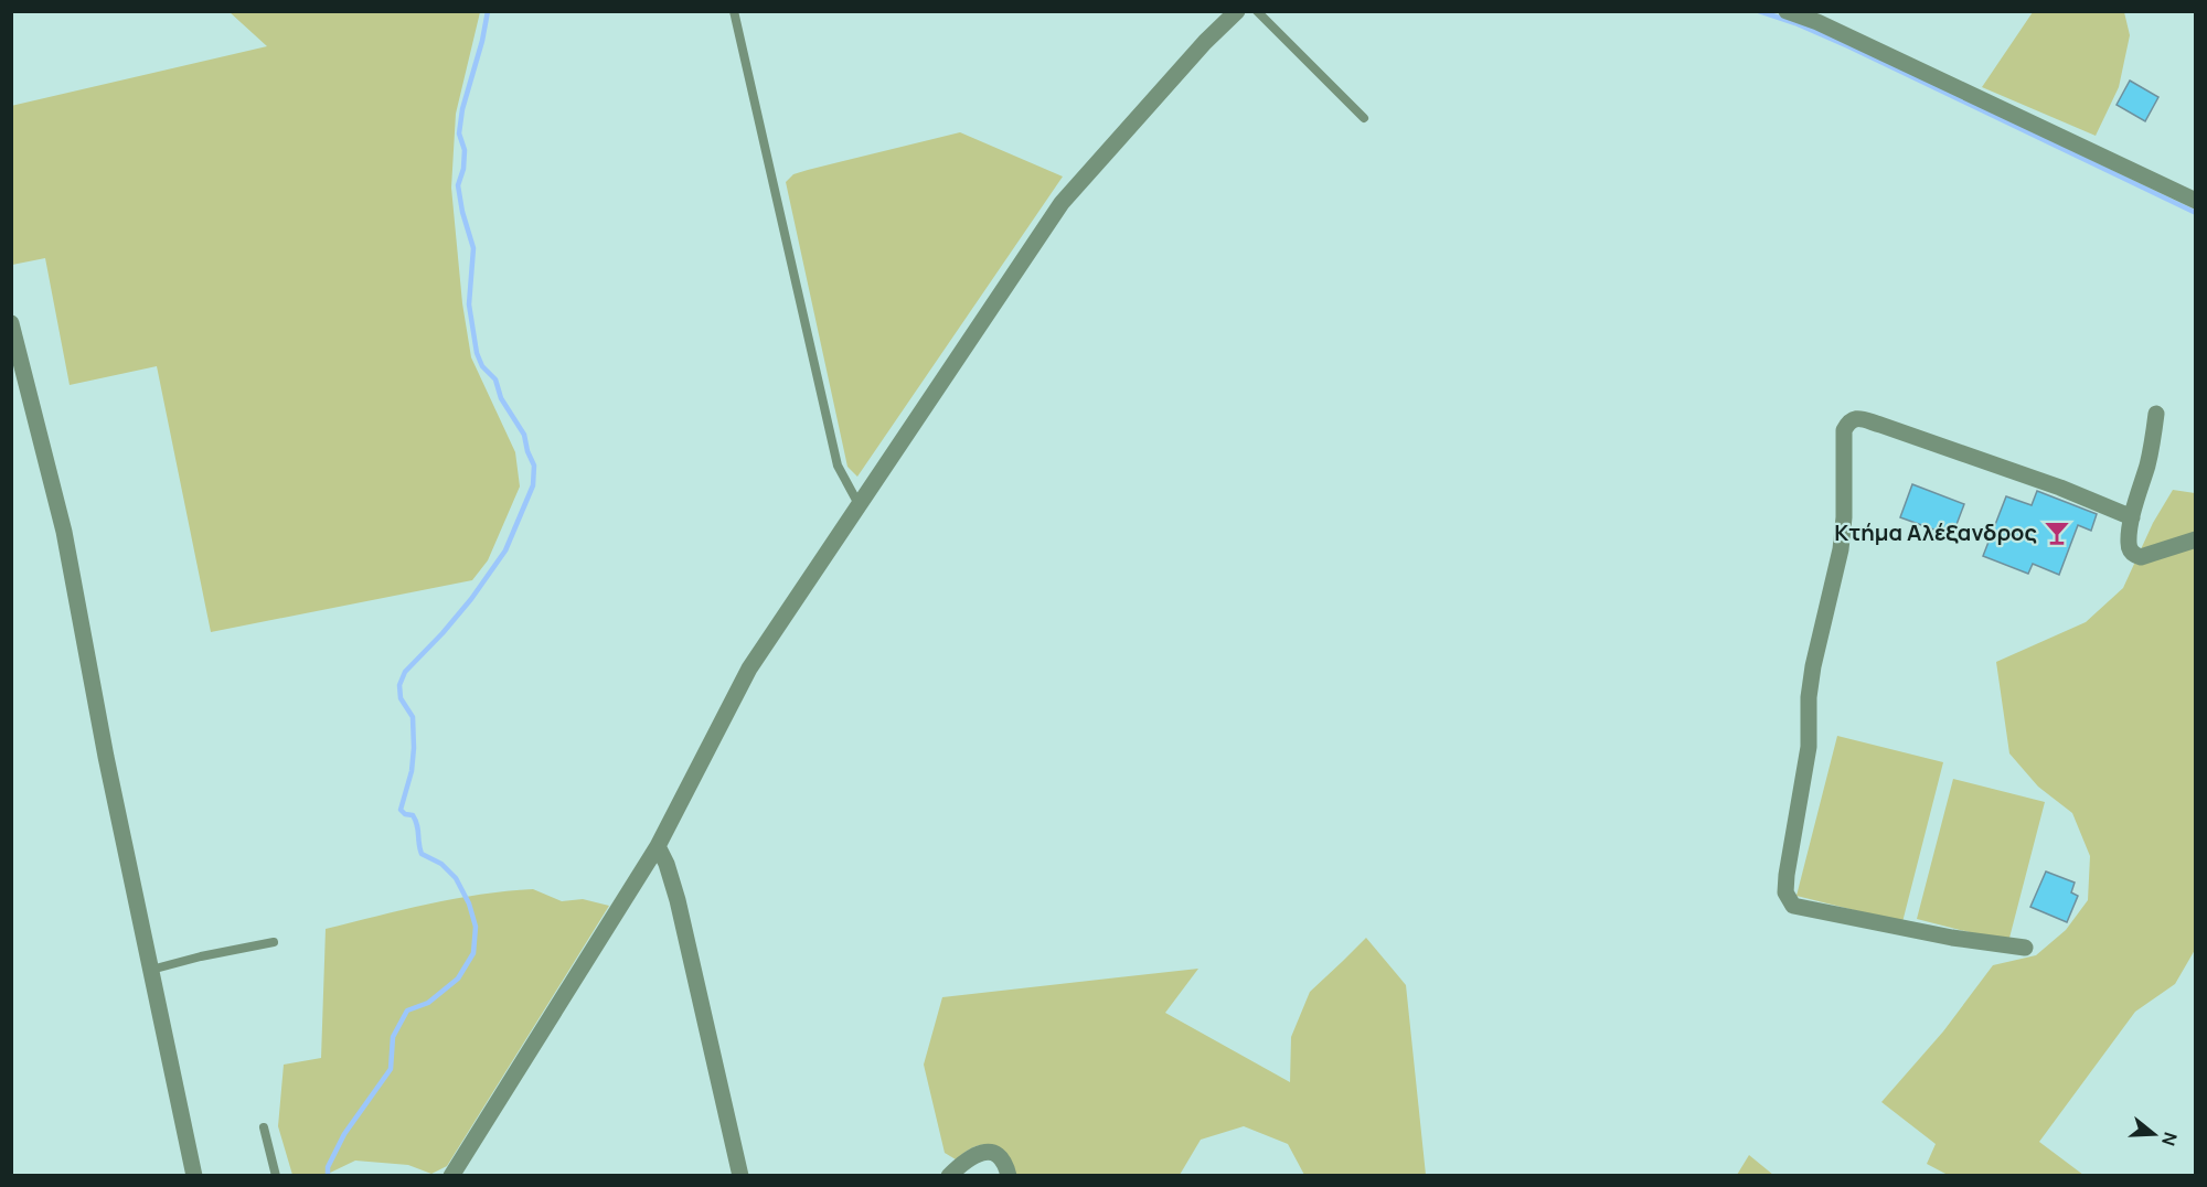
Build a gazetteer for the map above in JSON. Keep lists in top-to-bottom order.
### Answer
{
  "places": {
    "bar": ["Κτήμα Αλέξανδρος"]
  },
  "north": "right"
}
